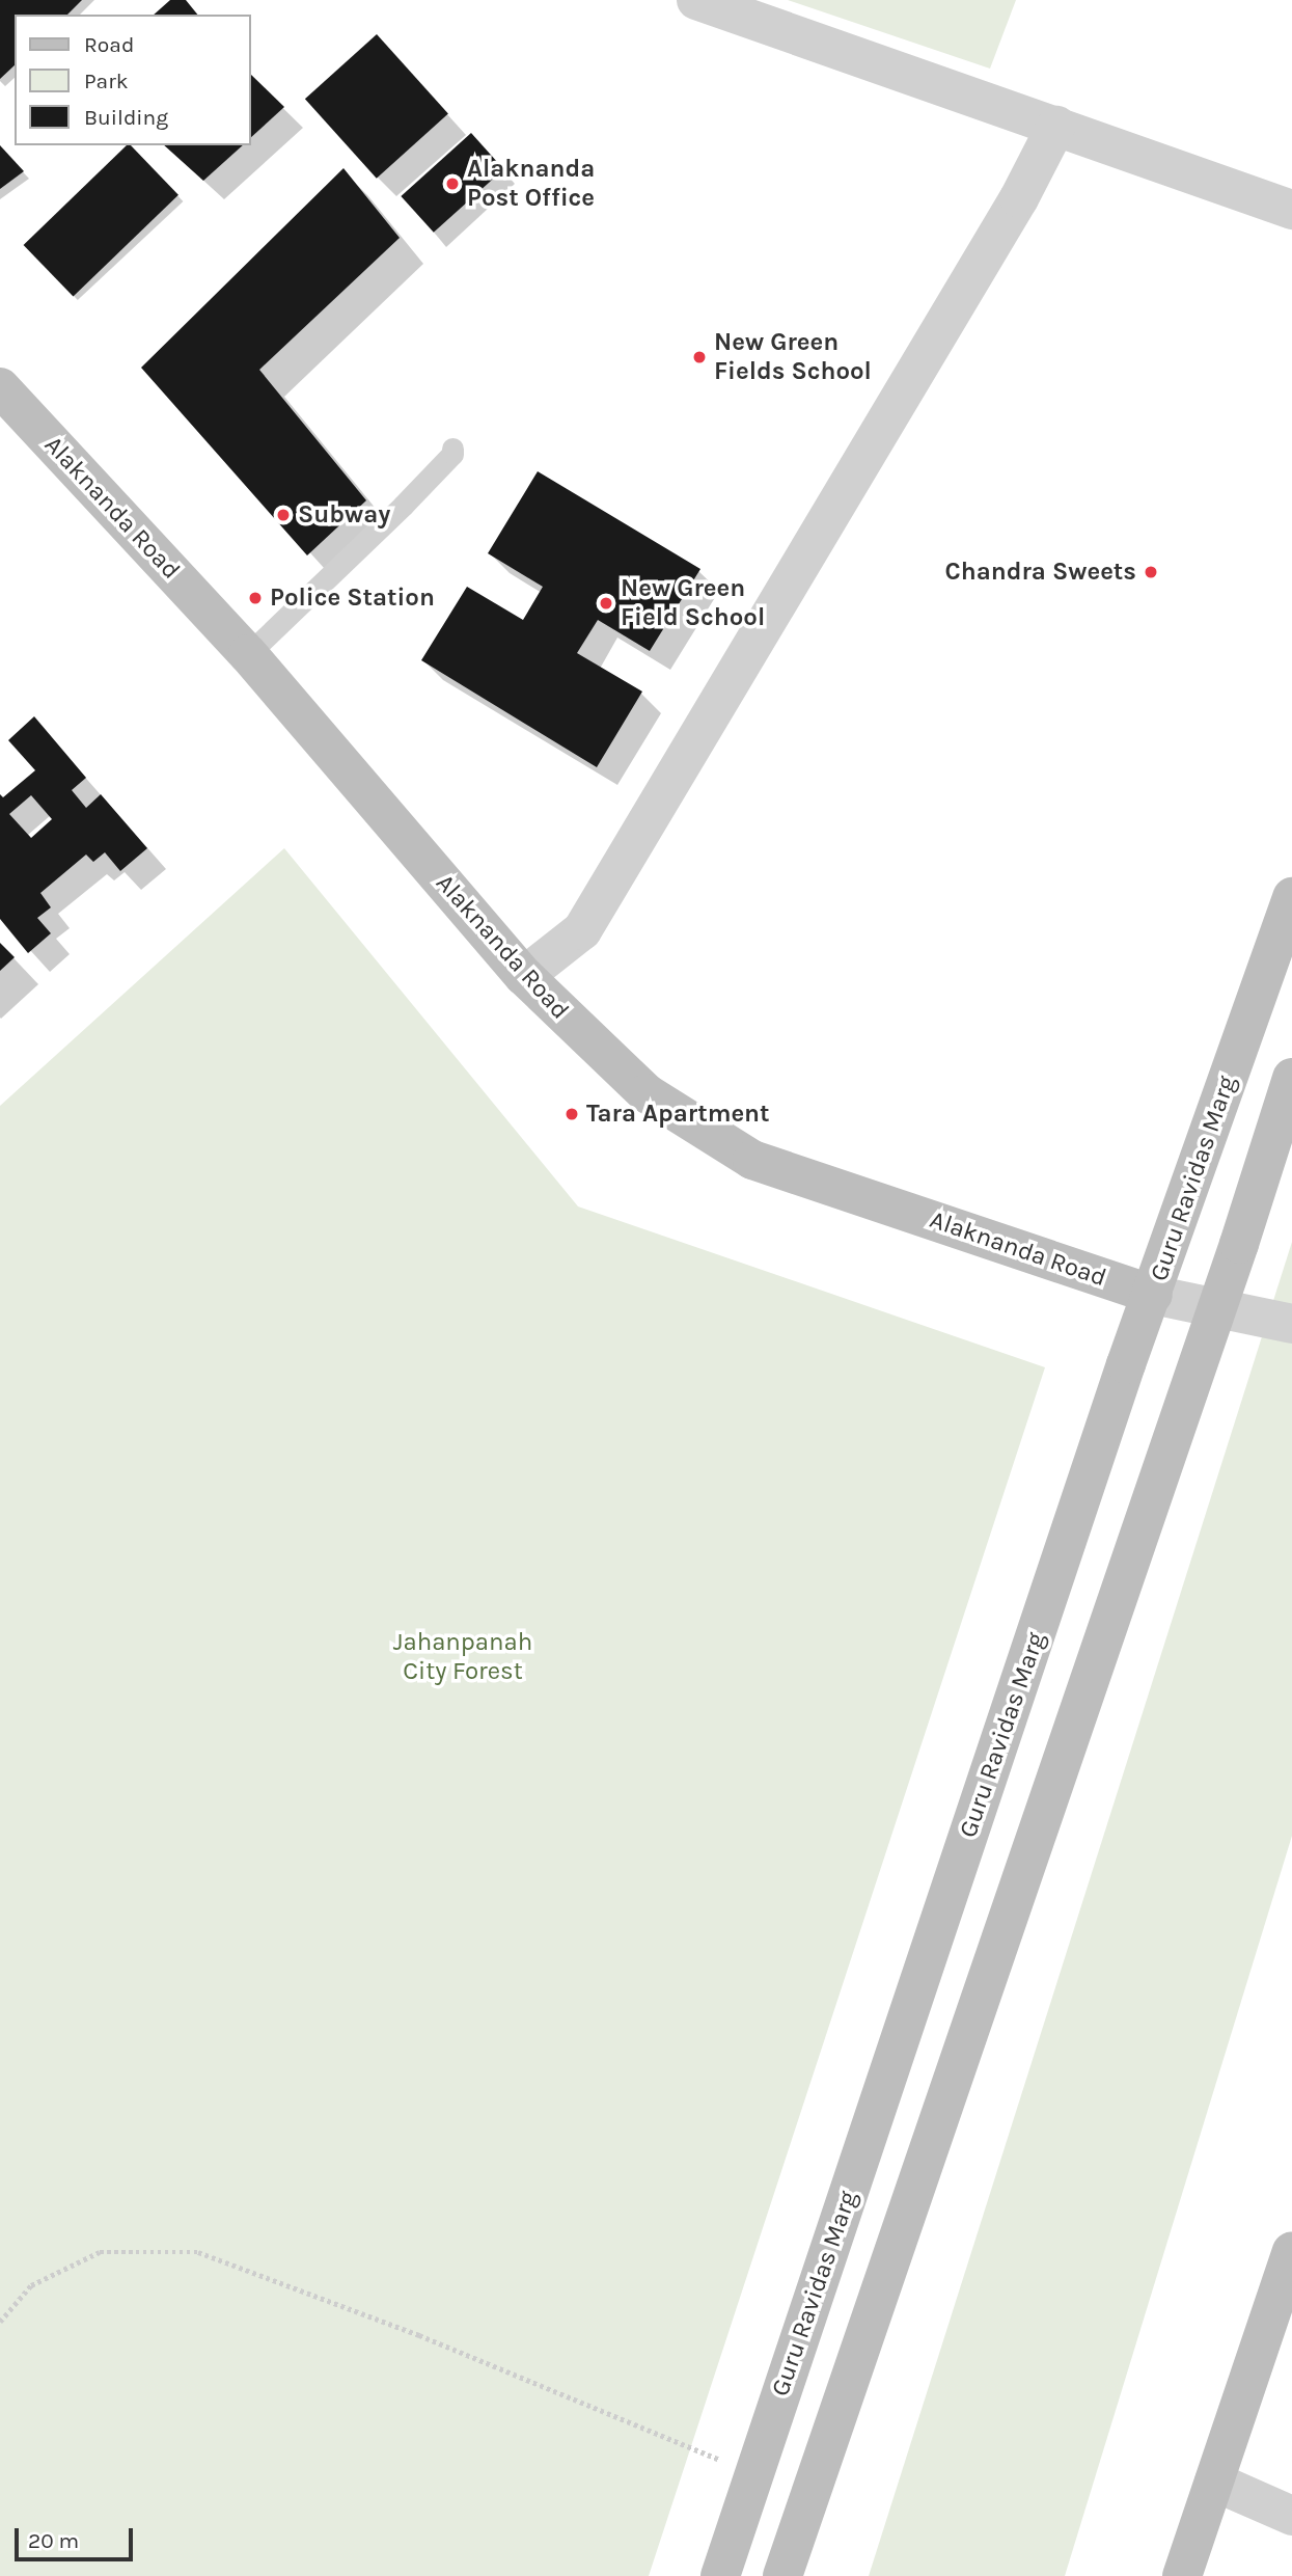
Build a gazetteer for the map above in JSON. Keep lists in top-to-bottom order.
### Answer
{
  "streets": {
    "main road": ["Alaknanda Road", "Guru Ravidas Marg"]
  },
  "crossings": [
    ["Alaknanda Road", "Guru Ravidas Marg"]
  ],
  "parks": ["Jahanpanah City Forest"],
  "places": [
    "Alaknanda Post Office",
    "New Green Fields School",
    "Subway",
    "Chandra Sweets",
    "Police Station",
    "New Green Field School",
    "Tara Apartment"
  ],
  "legend": ["Road", "Park", "Building"],
  "scale_bar": "20 m"
}
